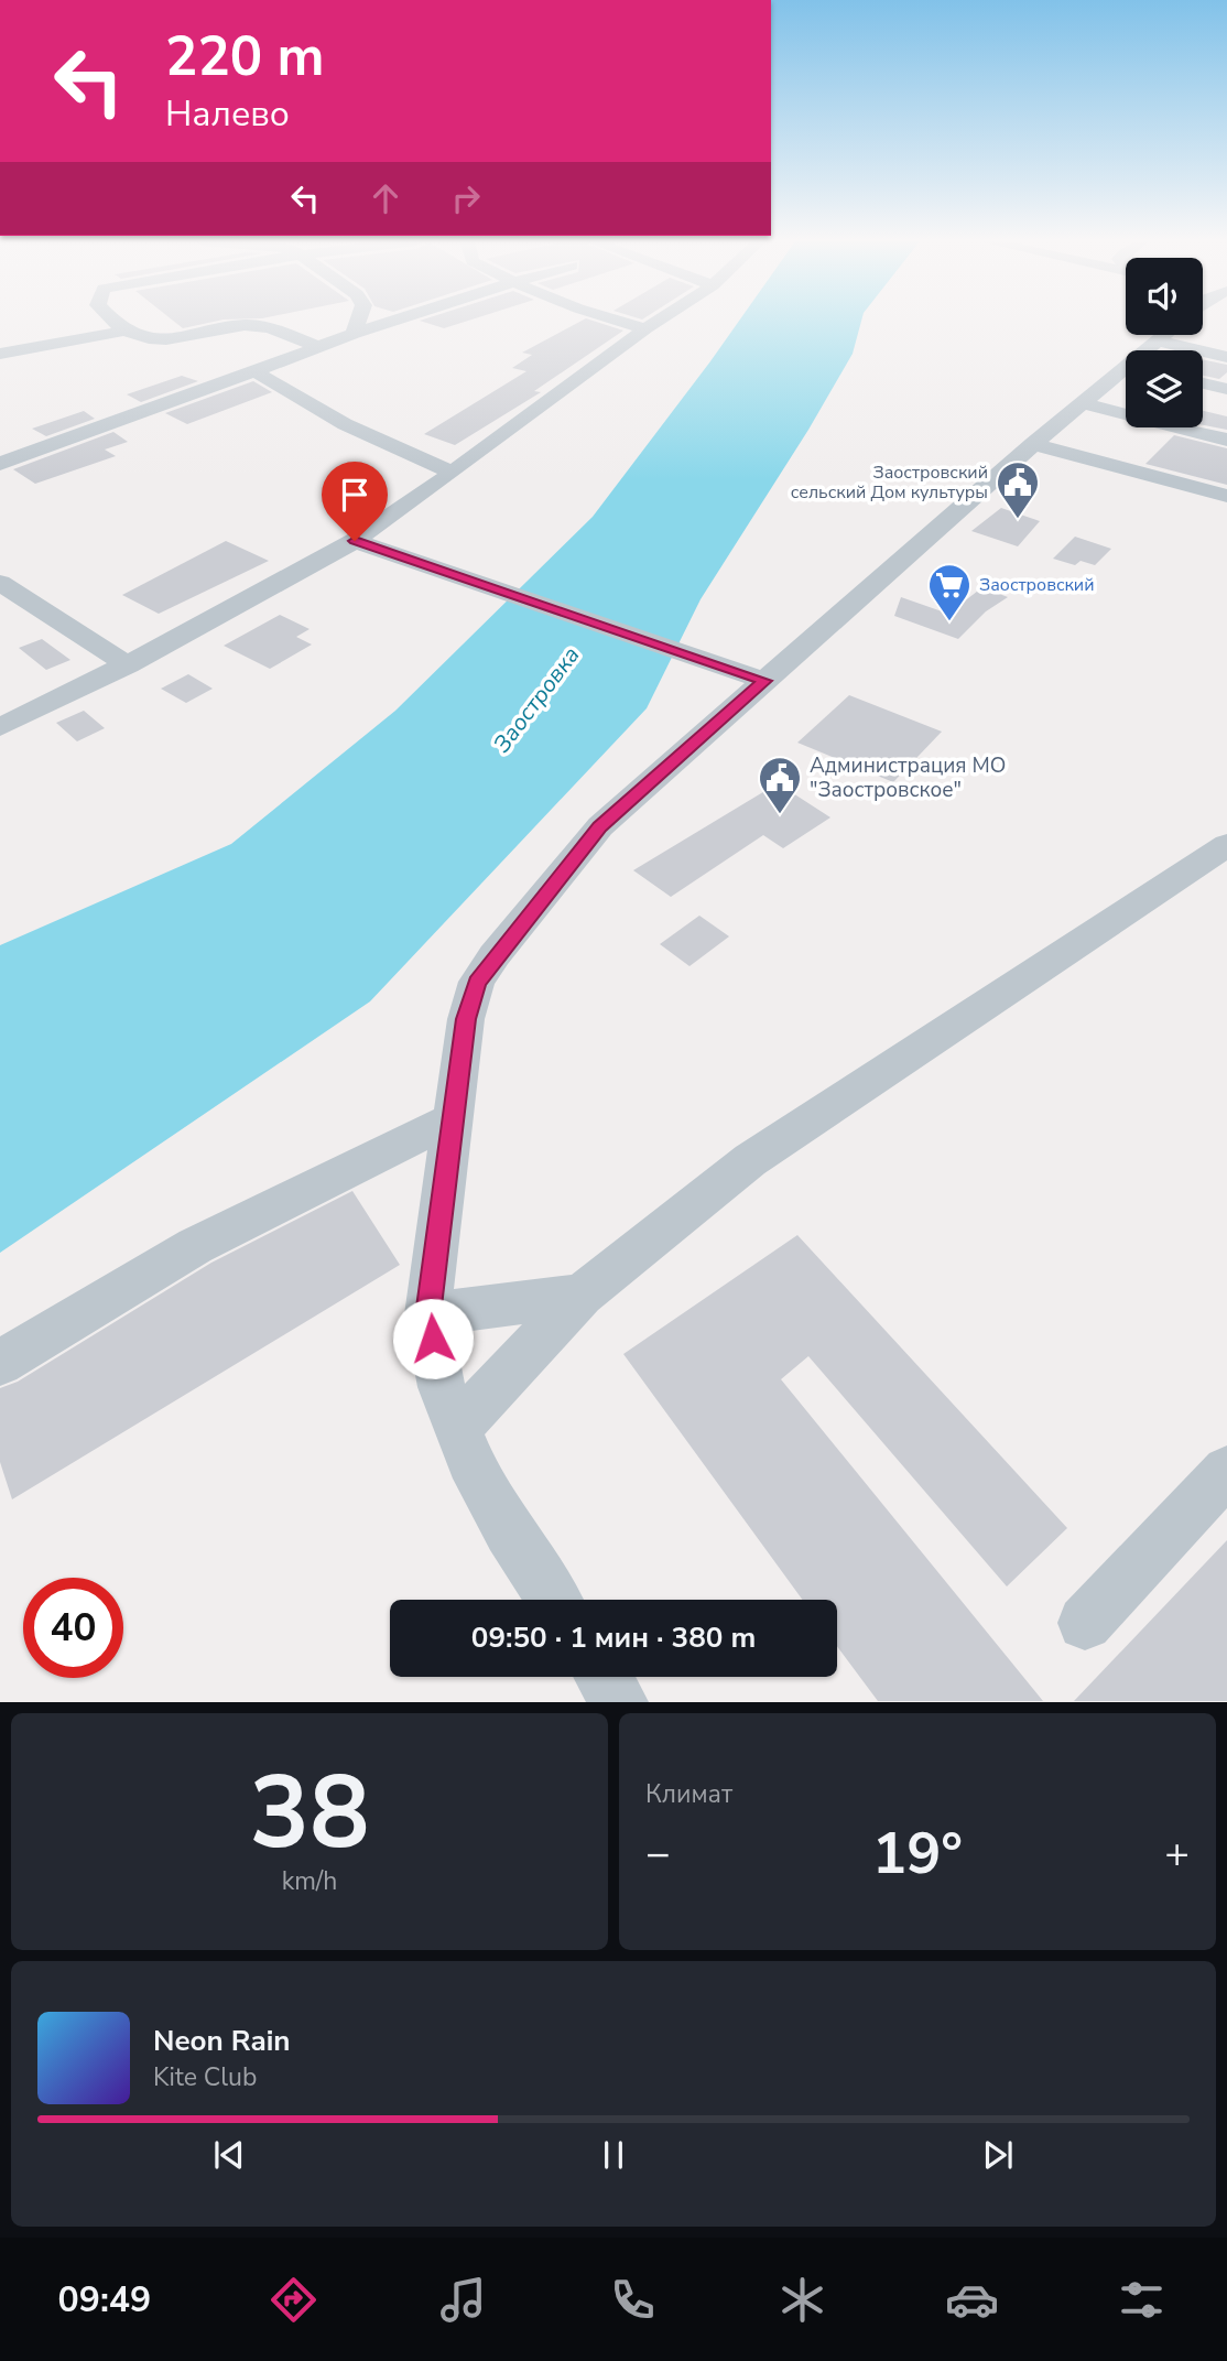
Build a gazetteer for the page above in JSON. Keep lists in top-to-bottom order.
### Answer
{
  "water": ["Заостровка"],
  "places": {
    "public building": ["Заостровский сельский Дом культуры", "Администрация МО \"Заостровское\""],
    "supermarket": ["Заостровский"]
  },
  "page": {
    "turn": ["220 m", "Налево"],
    "limit": "40",
    "trip": "09:50 · 1 мин · 380 m",
    "tile": [
      ["38", "km/h"],
      "Климат"
    ],
    "heat": ["−", "19°", "+"],
    "song": ["Neon Rain", "Kite Club"],
    "tabs": "09:49"
  }
}
